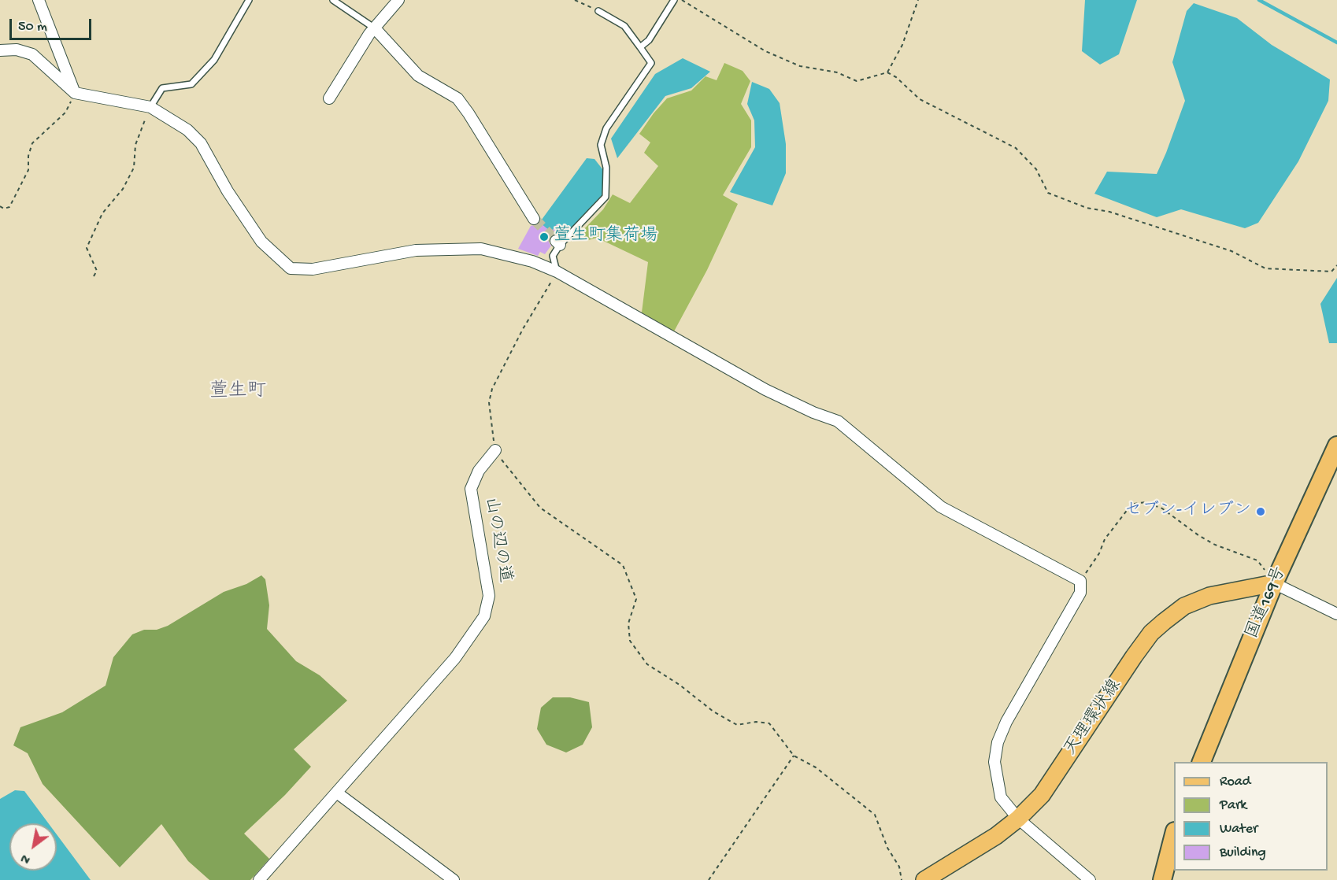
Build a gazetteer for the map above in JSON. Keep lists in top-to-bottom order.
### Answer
{
  "streets": {
    "highway": ["国道169号"],
    "main road": ["天理環状線"],
    "street": ["山の辺の道"]
  },
  "crossings": [
    ["国道169号", "天理環状線"]
  ],
  "districts": ["萱生町"],
  "places": ["萱生町集荷場", "セブン-イレブン"],
  "legend": [
    "Road",
    "Park",
    "Water",
    "Building"
  ],
  "scale_bar": "50 m",
  "north": "bottom left"
}
